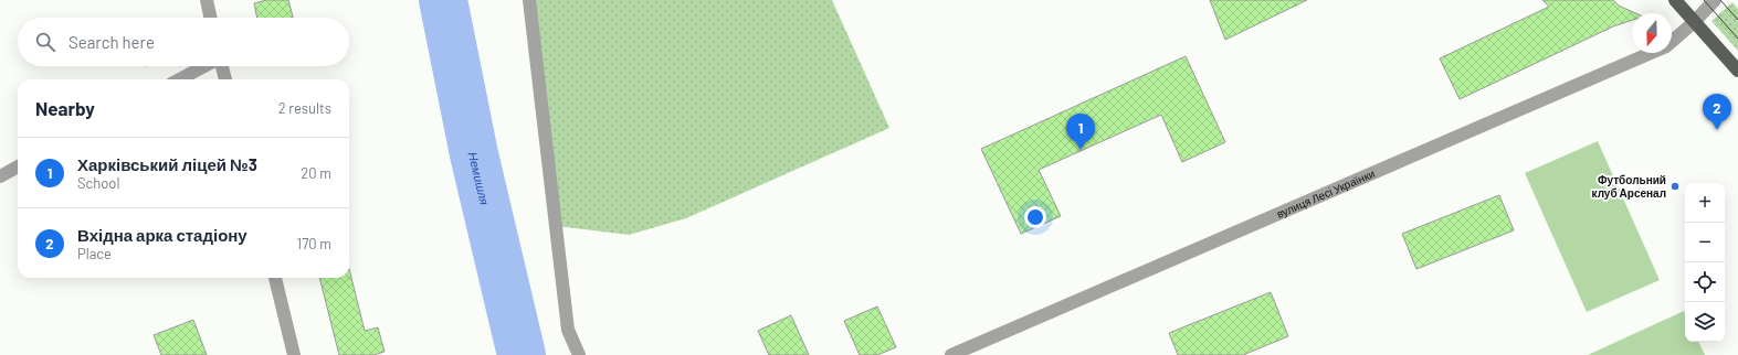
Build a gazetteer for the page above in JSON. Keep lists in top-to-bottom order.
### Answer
{
  "streets": {
    "street": ["вулиця Лесі Українки"]
  },
  "water": ["Немишля"],
  "places": ["Футбольний клуб Арсенал"],
  "north": "bottom",
  "page": {
    "search": "Search here",
    "heading": ["Nearby", "2 results"],
    "pins": ["2", "1"],
    "list": [
      {
        "mark": "1",
        "name": "Харківський ліцей №3",
        "note": "School",
        "value": "20 m"
      },
      {
        "mark": "2",
        "name": "Вхідна арка стадіону",
        "note": "Place",
        "value": "170 m"
      }
    ],
    "map_buttons": ["+", "−"]
  }
}
